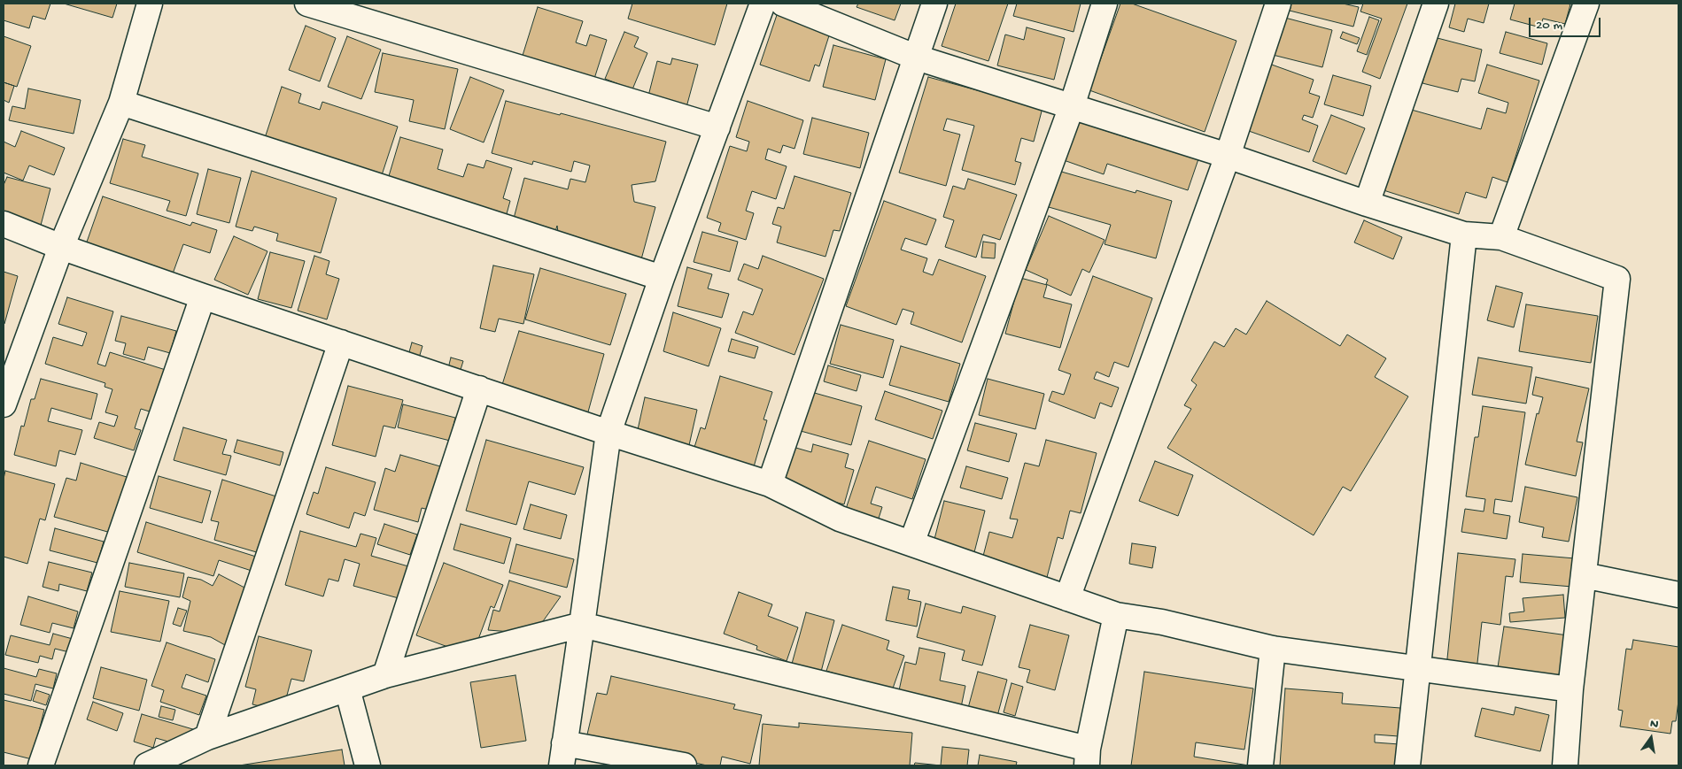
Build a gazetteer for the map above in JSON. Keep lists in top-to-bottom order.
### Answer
{
  "scale_bar": "20 m",
  "north": "top"
}
